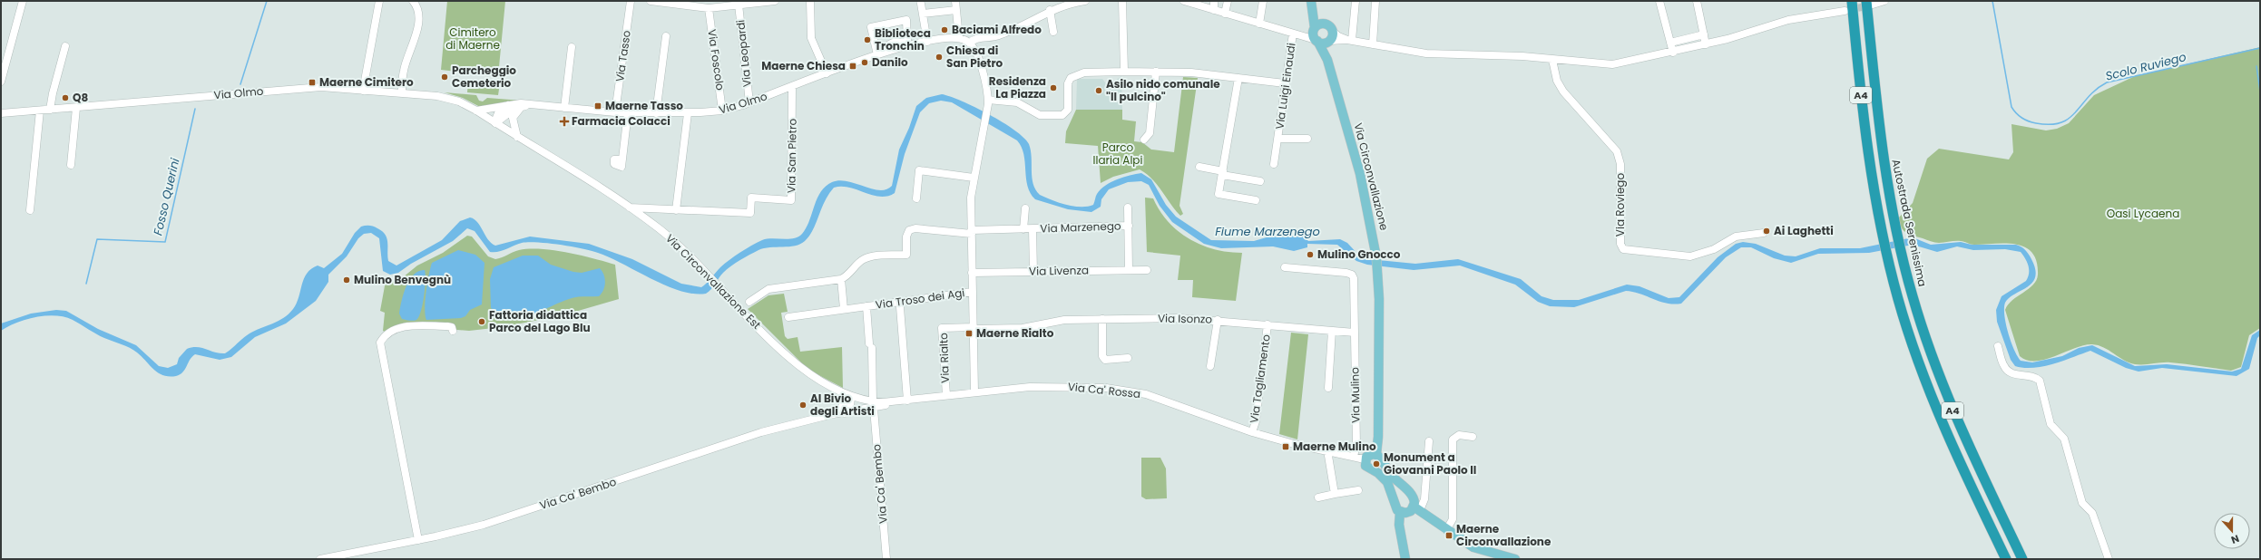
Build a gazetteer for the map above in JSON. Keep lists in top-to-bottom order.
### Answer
{
  "streets": {
    "highway": ["A4", "Autostrada Serenissima"],
    "main road": ["Via Circonvallazione"],
    "street": [
      "Via Leopardi",
      "Via Tasso",
      "Via Foscolo",
      "Via Luigi Einaudi",
      "Via Olmo",
      "Via San Pietro",
      "Via Roviego",
      "Via Marzenego",
      "Via Livenza",
      "Via Circonvallazione Est",
      "Via Troso dei Agi",
      "Via Isonzo",
      "Via Rialto",
      "Via Tagliamento",
      "Via Ca' Rossa",
      "Via Mulino",
      "Via Ca' Bembo"
    ]
  },
  "crossings": [
    ["Via Leopardi", "Via Olmo"],
    ["Via Tasso", "Via Olmo"],
    ["Via Foscolo", "Via Olmo"],
    ["Via Olmo", "Via San Pietro"],
    ["Via Olmo", "Via Circonvallazione Est"],
    ["Via San Pietro", "Via Circonvallazione Est"],
    ["Via Marzenego", "Via Livenza"],
    ["Via Circonvallazione Est", "Via Ca' Bembo"],
    ["Via Troso dei Agi", "Via Ca' Bembo"],
    ["Via Isonzo", "Via Rialto"],
    ["Via Isonzo", "Via Tagliamento"],
    ["Via Rialto", "Via Ca' Rossa"],
    ["Via Tagliamento", "Via Ca' Rossa"],
    ["Via Ca' Rossa", "Via Mulino"],
    ["Via Ca' Rossa", "Via Ca' Bembo"]
  ],
  "water": ["Scolo Ruviego", "Fosso Querini", "Fiume Marzenego"],
  "parks": ["Cimitero di Maerne", "Parco Ilaria Alpi", "Oasi Lycaena"],
  "places": {
    "other": [
      "Baciami Alfredo",
      "Biblioteca Tronchin",
      "Chiesa di San Pietro",
      "Danilo",
      "Parcheggio Cemeterio",
      "Residenza La Piazza",
      "Asilo nido comunale \"Il pulcino\"",
      "Q8",
      "Ai Laghetti",
      "Mulino Gnocco",
      "Mulino Benvegnù",
      "Fattoria didattica Parco del Lago Blu",
      "Al Bivio degli Artisti",
      "Monument a Giovanni Paolo II"
    ],
    "transit": [
      "Maerne Chiesa",
      "Maerne Cimitero",
      "Maerne Tasso",
      "Maerne Rialto",
      "Maerne Mulino",
      "Maerne Circonvallazione"
    ],
    "health": ["Farmacia Colacci"]
  },
  "north": "bottom"
}
